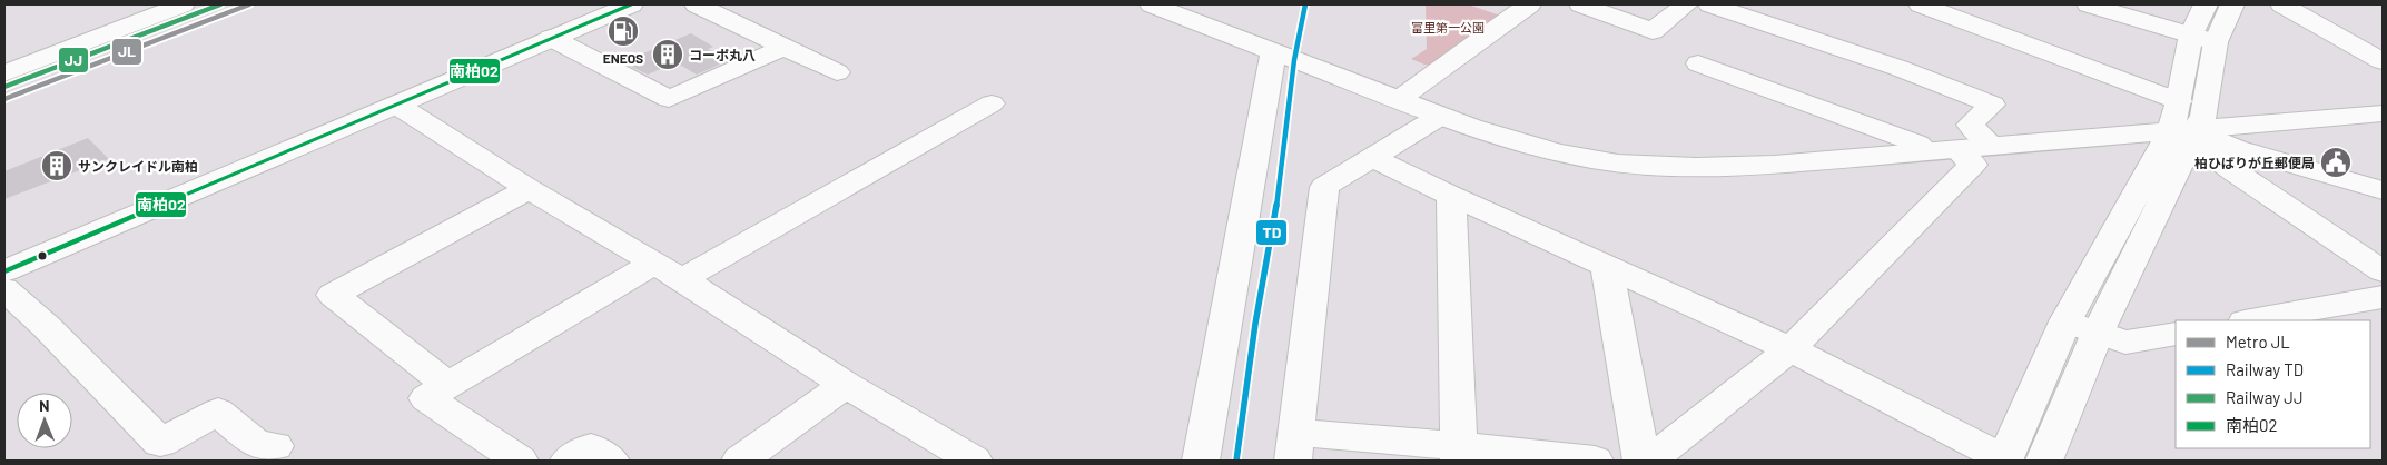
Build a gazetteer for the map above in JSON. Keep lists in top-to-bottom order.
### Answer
{
  "parks": ["富里第一公園"],
  "places": {
    "fuel station": ["ENEOS"],
    "building": ["コーポ丸八", "サンクレイドル南柏"],
    "public building": ["柏ひばりが丘郵便局"]
  },
  "lines": [
    "metro line JL",
    "rail line TD",
    "rail line JJ",
    "transit line 南柏02"
  ],
  "legend": [
    "Metro JL",
    "Railway TD",
    "Railway JJ",
    "南柏02"
  ],
  "north": "top"
}
